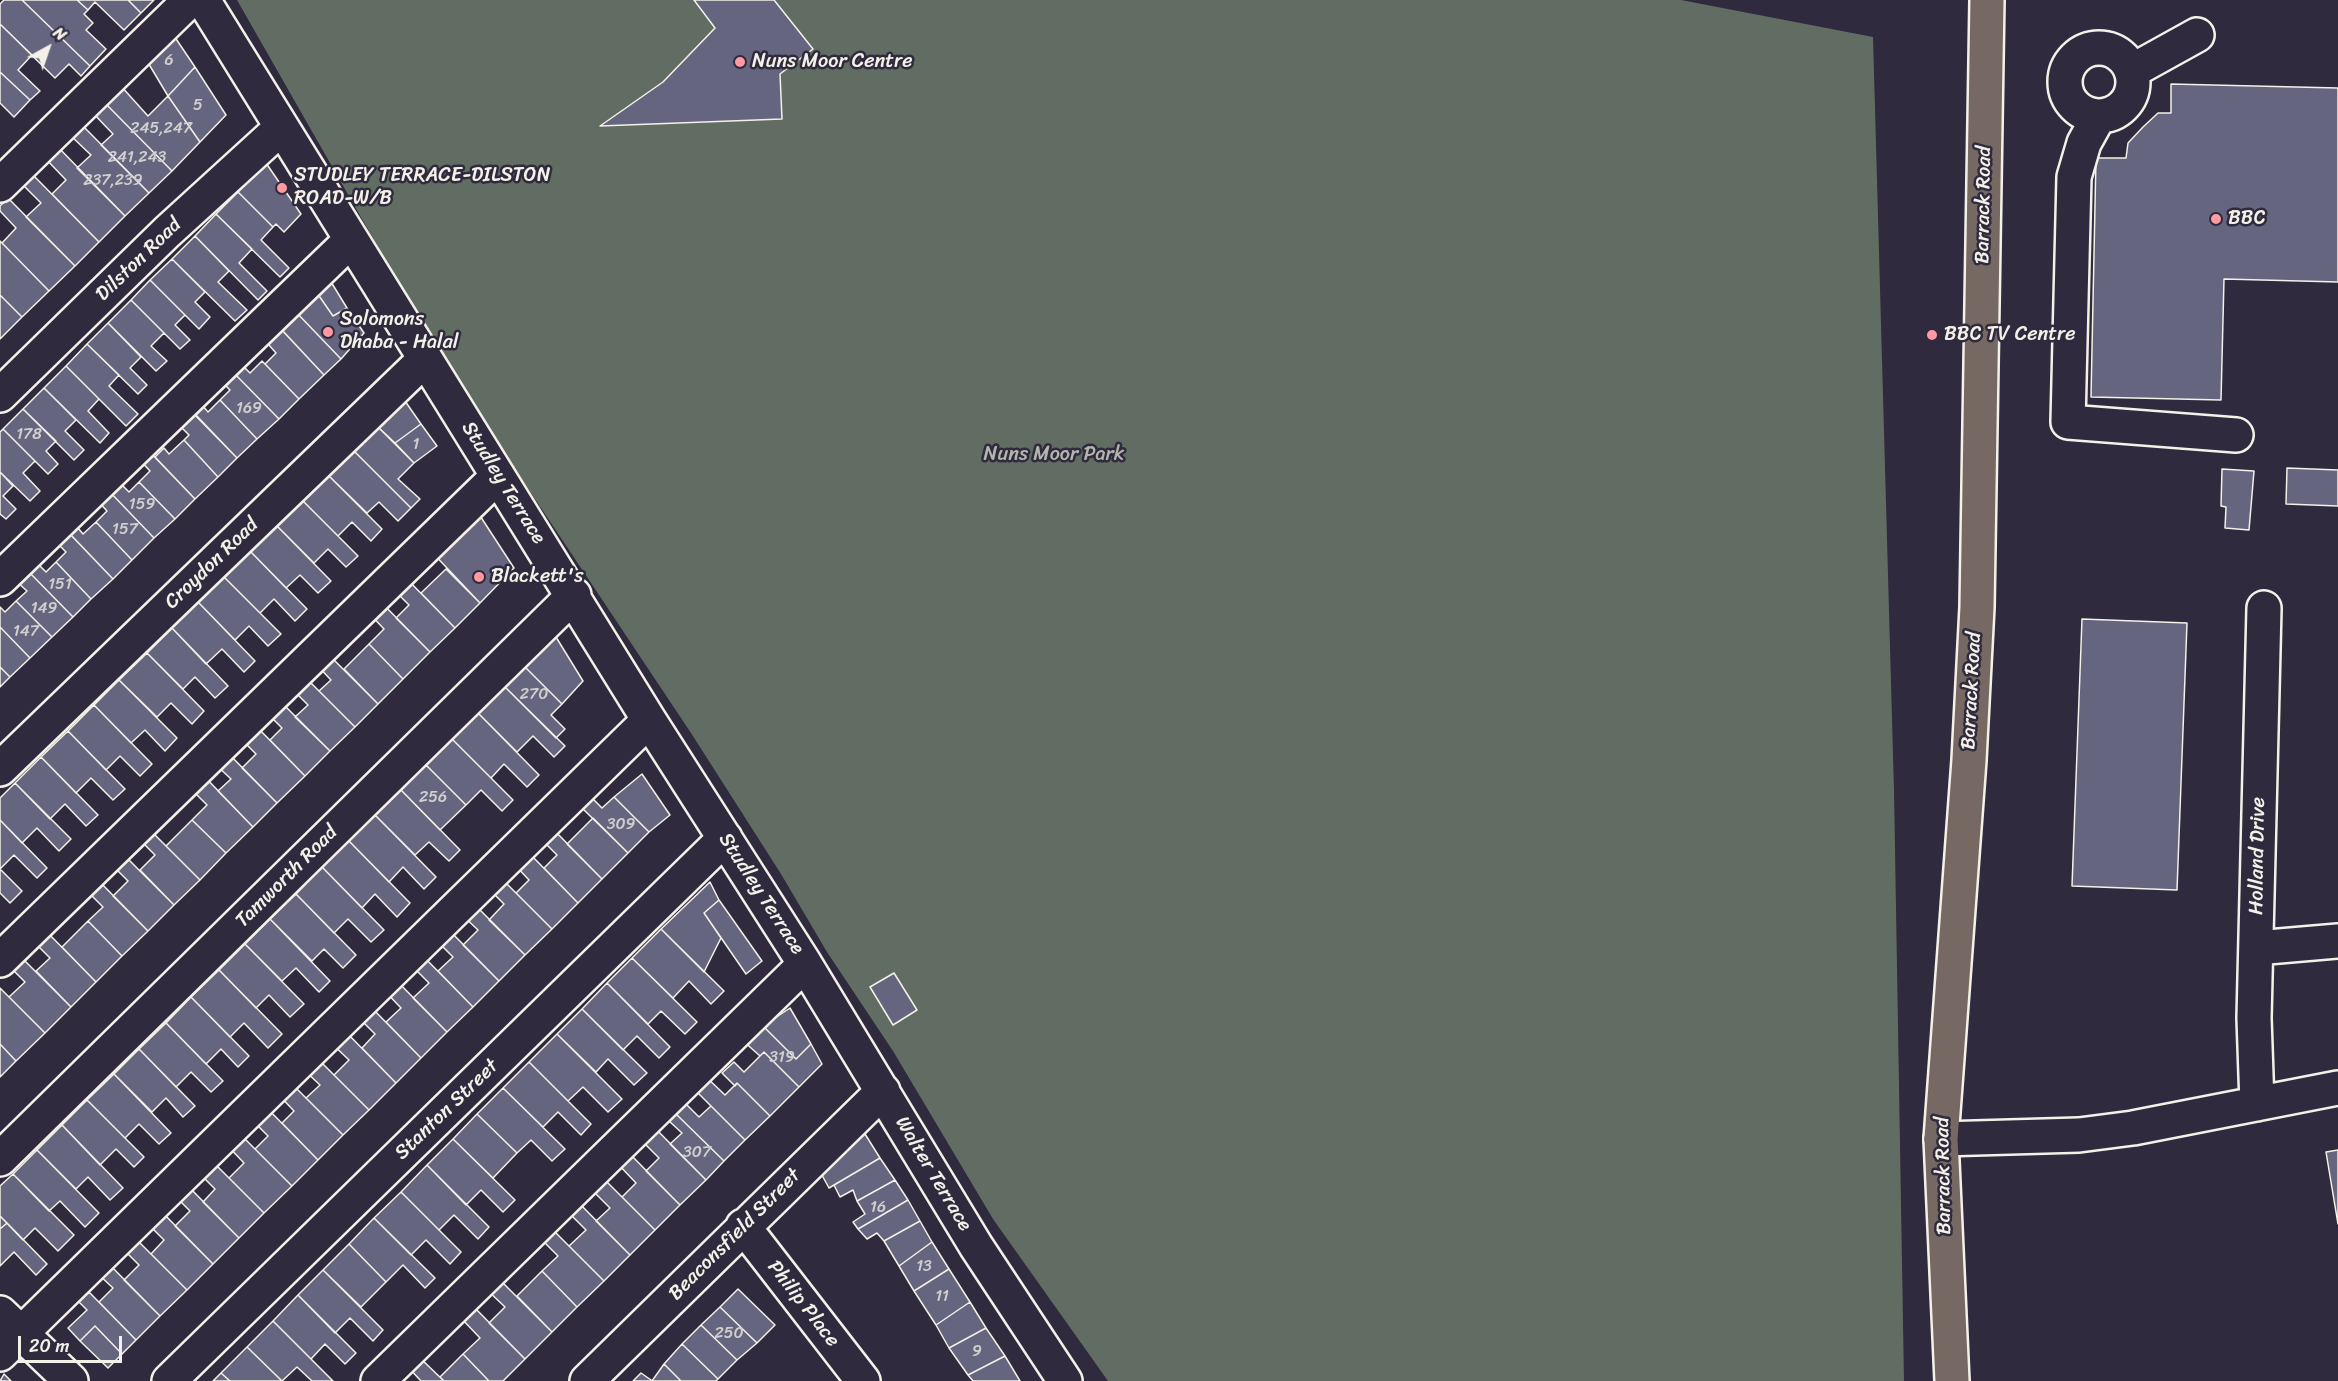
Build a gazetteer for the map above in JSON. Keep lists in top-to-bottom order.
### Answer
{
  "streets": {
    "main road": ["Barrack Road"],
    "street": [
      "Dilston Road",
      "Studley Terrace",
      "Croydon Road",
      "Holland Drive",
      "Tamworth Road",
      "Stanton Street",
      "Walter Terrace",
      "Beaconsfield Street",
      "Philip Place"
    ]
  },
  "crossings": [
    ["Dilston Road", "Studley Terrace"],
    ["Studley Terrace", "Croydon Road"],
    ["Studley Terrace", "Tamworth Road"],
    ["Studley Terrace", "Stanton Street"],
    ["Studley Terrace", "Walter Terrace"],
    ["Walter Terrace", "Beaconsfield Street"],
    ["Beaconsfield Street", "Philip Place"]
  ],
  "parks": ["Nuns Moor Park"],
  "places": [
    "Nuns Moor Centre",
    "STUDLEY TERRACE-DILSTON ROAD-W/B",
    "BBC",
    "Solomons Dhaba - Halal",
    "BBC TV Centre",
    "Blackett's"
  ],
  "house_numbers": [
    "6",
    "5",
    "245,247",
    "241,243",
    "237,239",
    "169",
    "178",
    "1",
    "159",
    "157",
    "151",
    "149",
    "147",
    "270",
    "256",
    "309",
    "319",
    "307",
    "16",
    "13",
    "11",
    "250",
    "9"
  ],
  "scale_bar": "20 m",
  "north": "top right"
}
